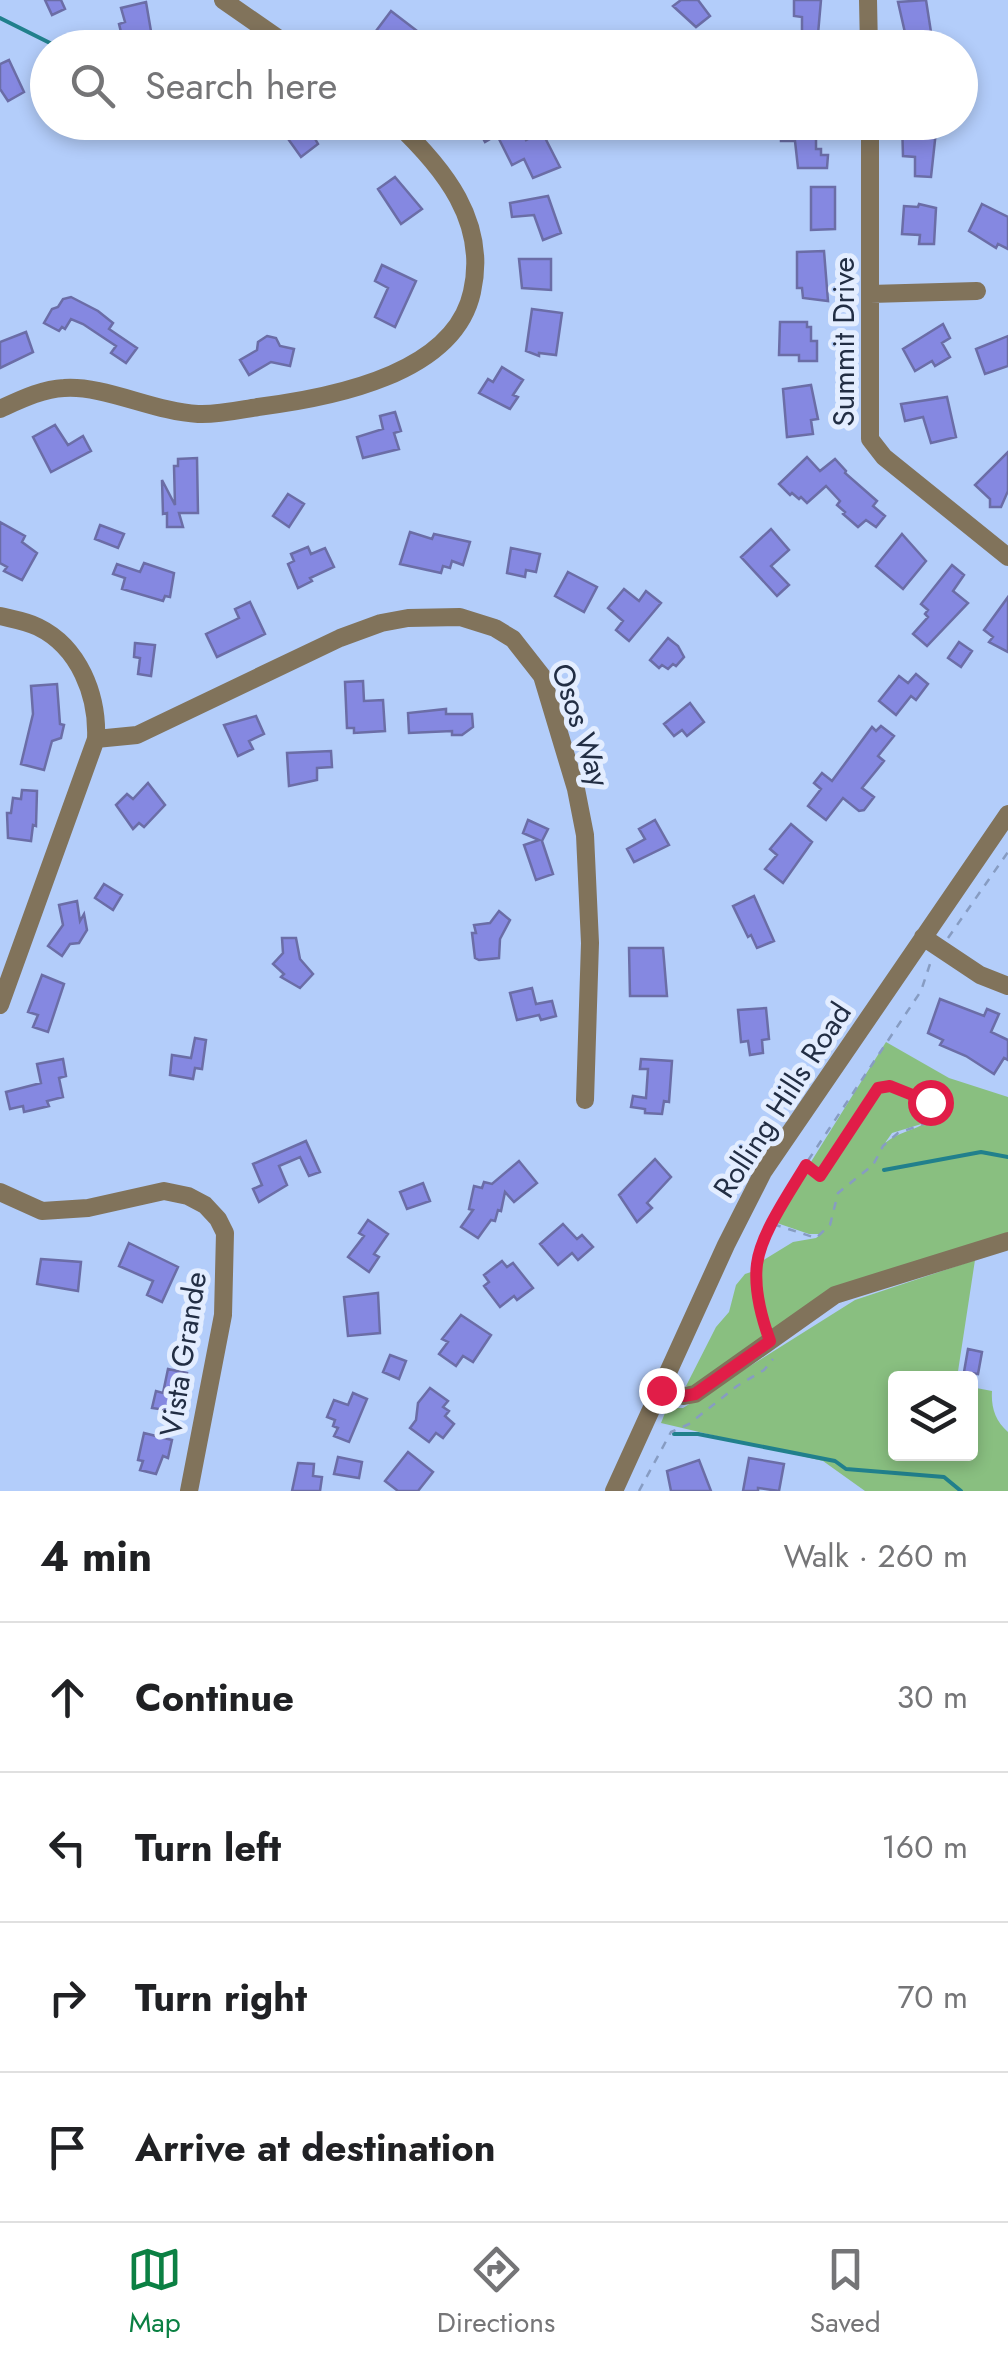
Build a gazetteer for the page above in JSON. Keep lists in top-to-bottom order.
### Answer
{
  "streets": {
    "street": [
      "Summit Drive",
      "Osos Way",
      "Rolling Hills Road",
      "Vista Grande"
    ]
  },
  "page": {
    "search": "Search here",
    "heading": ["4 min", "Walk · 260 m"],
    "list": [
      ["Continue", "30 m"],
      ["Turn left", "160 m"],
      ["Turn right", "70 m"],
      "Arrive at destination"
    ],
    "nav": ["Map", "Directions", "Saved"]
  }
}
